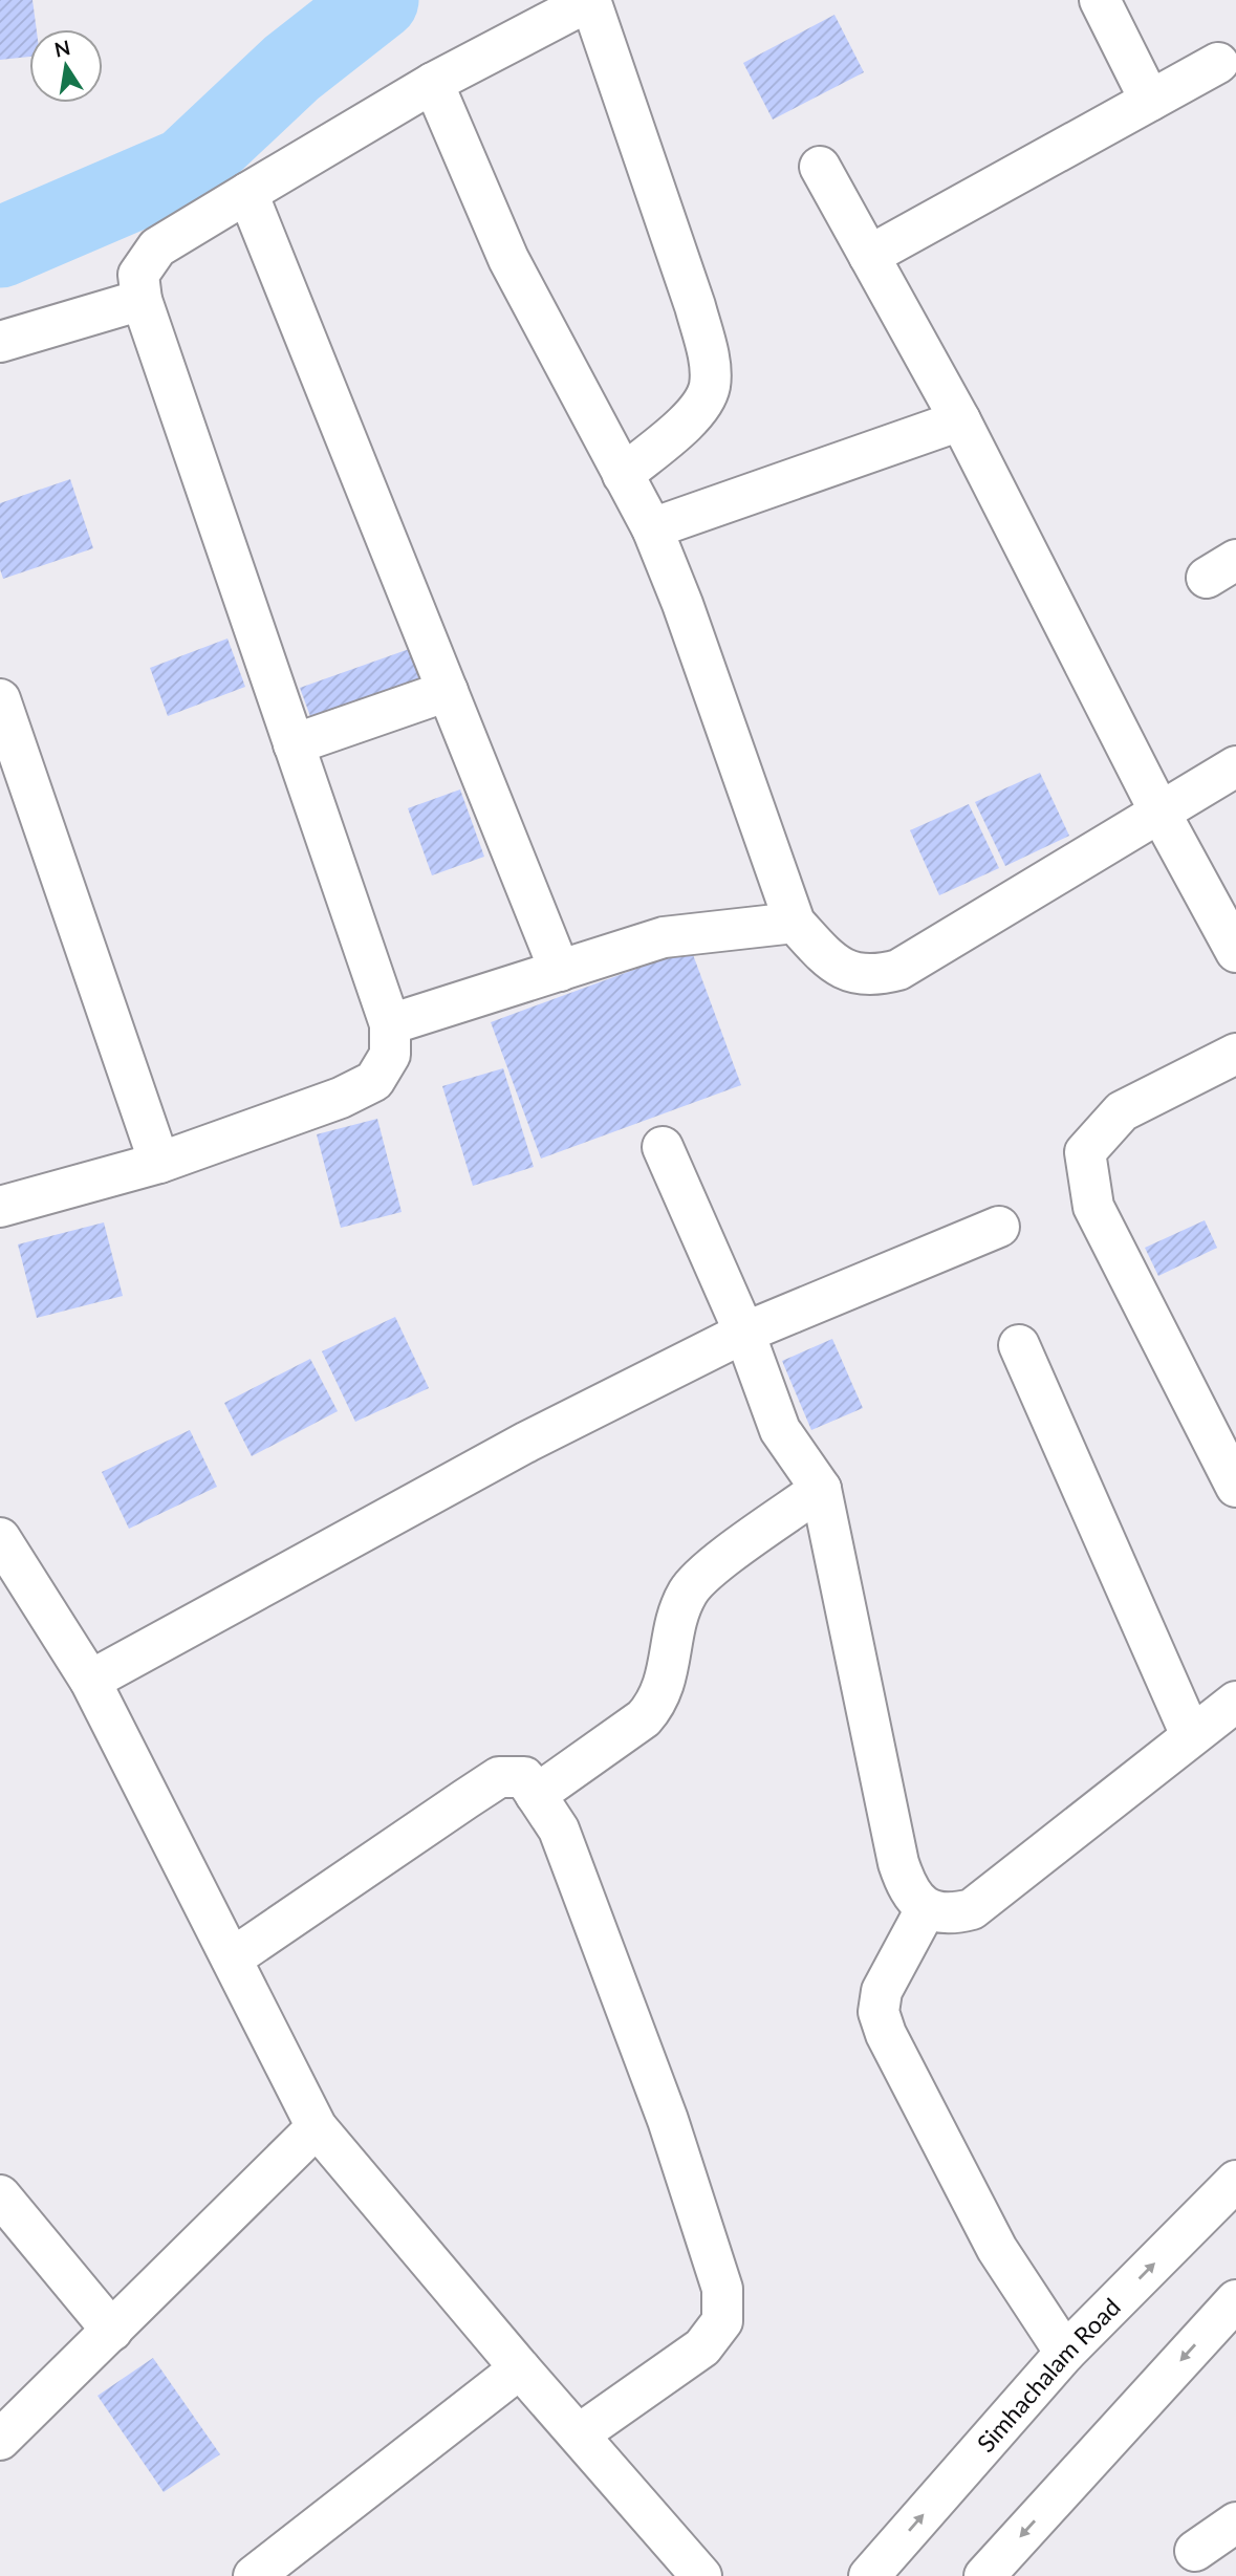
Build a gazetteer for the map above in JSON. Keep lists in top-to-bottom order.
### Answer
{
  "streets": {
    "street": ["Simhachalam Road"]
  },
  "north": "top"
}
